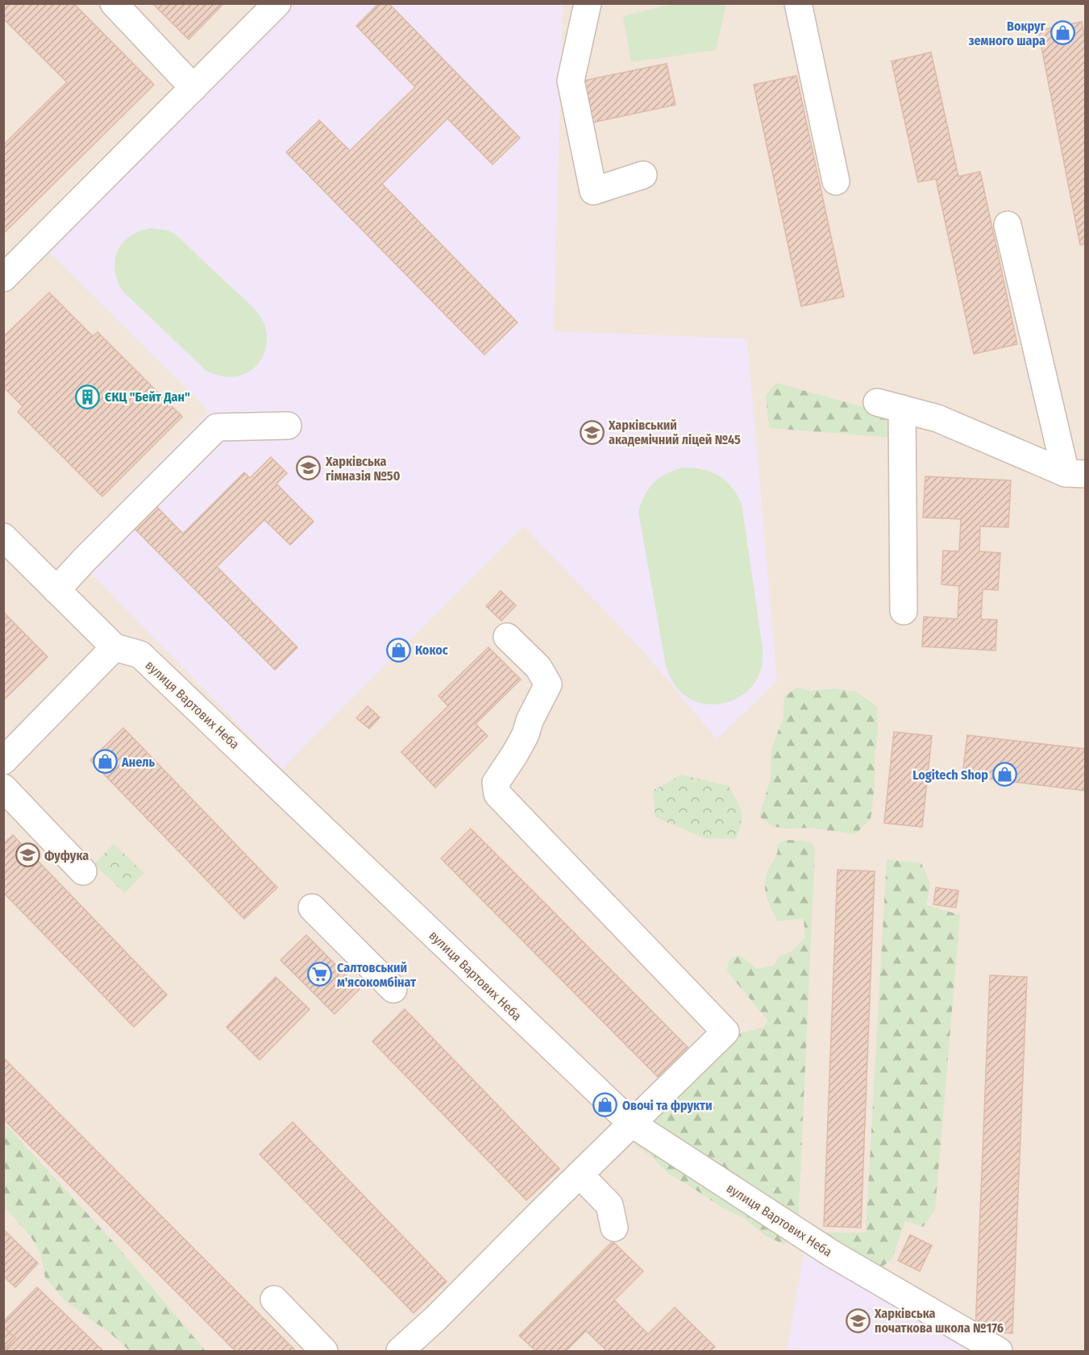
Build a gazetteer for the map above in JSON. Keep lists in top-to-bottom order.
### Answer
{
  "streets": {
    "street": ["вулиця Вартових Неба"]
  },
  "places": {
    "shop": [
      "Вокруг земного шара",
      "Кокос",
      "Анель",
      "Logitech Shop",
      "Овочі та фрукти"
    ],
    "building": ["ЄКЦ \"Бейт Дан\""],
    "school or university": [
      "Харківський академічний ліцей №45",
      "Харківська гімназія №50",
      "Фуфука",
      "Харківська початкова школа №176"
    ],
    "supermarket": ["Салтовський м'ясокомбінат"]
  }
}
